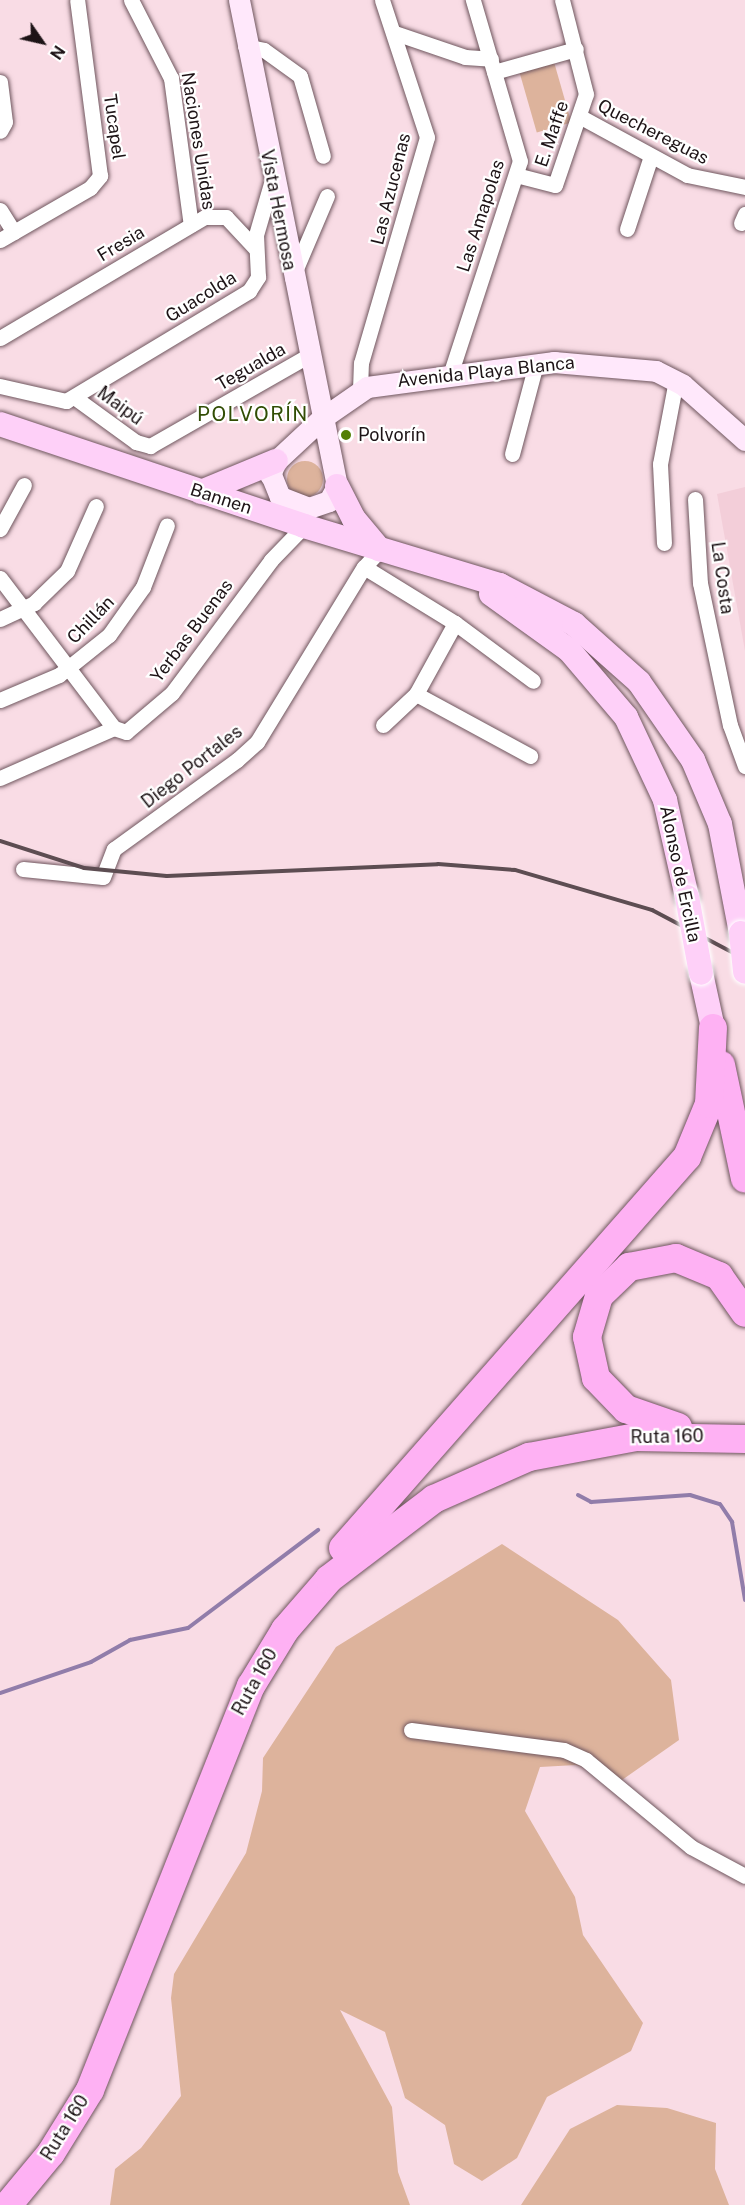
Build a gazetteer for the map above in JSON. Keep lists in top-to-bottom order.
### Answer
{
  "streets": {
    "highway": ["Ruta 160"],
    "main road": [
      "Vista Hermosa",
      "Avenida Playa Blanca",
      "Bannen",
      "Alonso de Ercilla"
    ],
    "street": [
      "Tucapel",
      "Quechereguas",
      "E. Maffe",
      "Naciones Unidas",
      "Las Azucenas",
      "Las Amapolas",
      "Fresia",
      "Guacolda",
      "Tegualda",
      "Maipú",
      "La Costa",
      "Chillán",
      "Yerbas Buenas",
      "Diego Portales"
    ]
  },
  "crossings": [
    ["Quechereguas", "E. Maffe"],
    ["E. Maffe", "Las Amapolas"],
    ["Naciones Unidas", "Fresia"],
    ["Las Azucenas", "Avenida Playa Blanca"],
    ["Vista Hermosa", "Guacolda"],
    ["Vista Hermosa", "Tegualda"],
    ["Vista Hermosa", "Avenida Playa Blanca"],
    ["Las Amapolas", "Avenida Playa Blanca"],
    ["Fresia", "Guacolda"],
    ["Guacolda", "Maipú"],
    ["Tegualda", "Maipú"],
    ["Bannen", "Yerbas Buenas"],
    ["Bannen", "Diego Portales"],
    ["Bannen", "Alonso de Ercilla"]
  ],
  "districts": ["POLVORÍN"],
  "places": ["Polvorín"],
  "north": "bottom right"
}
